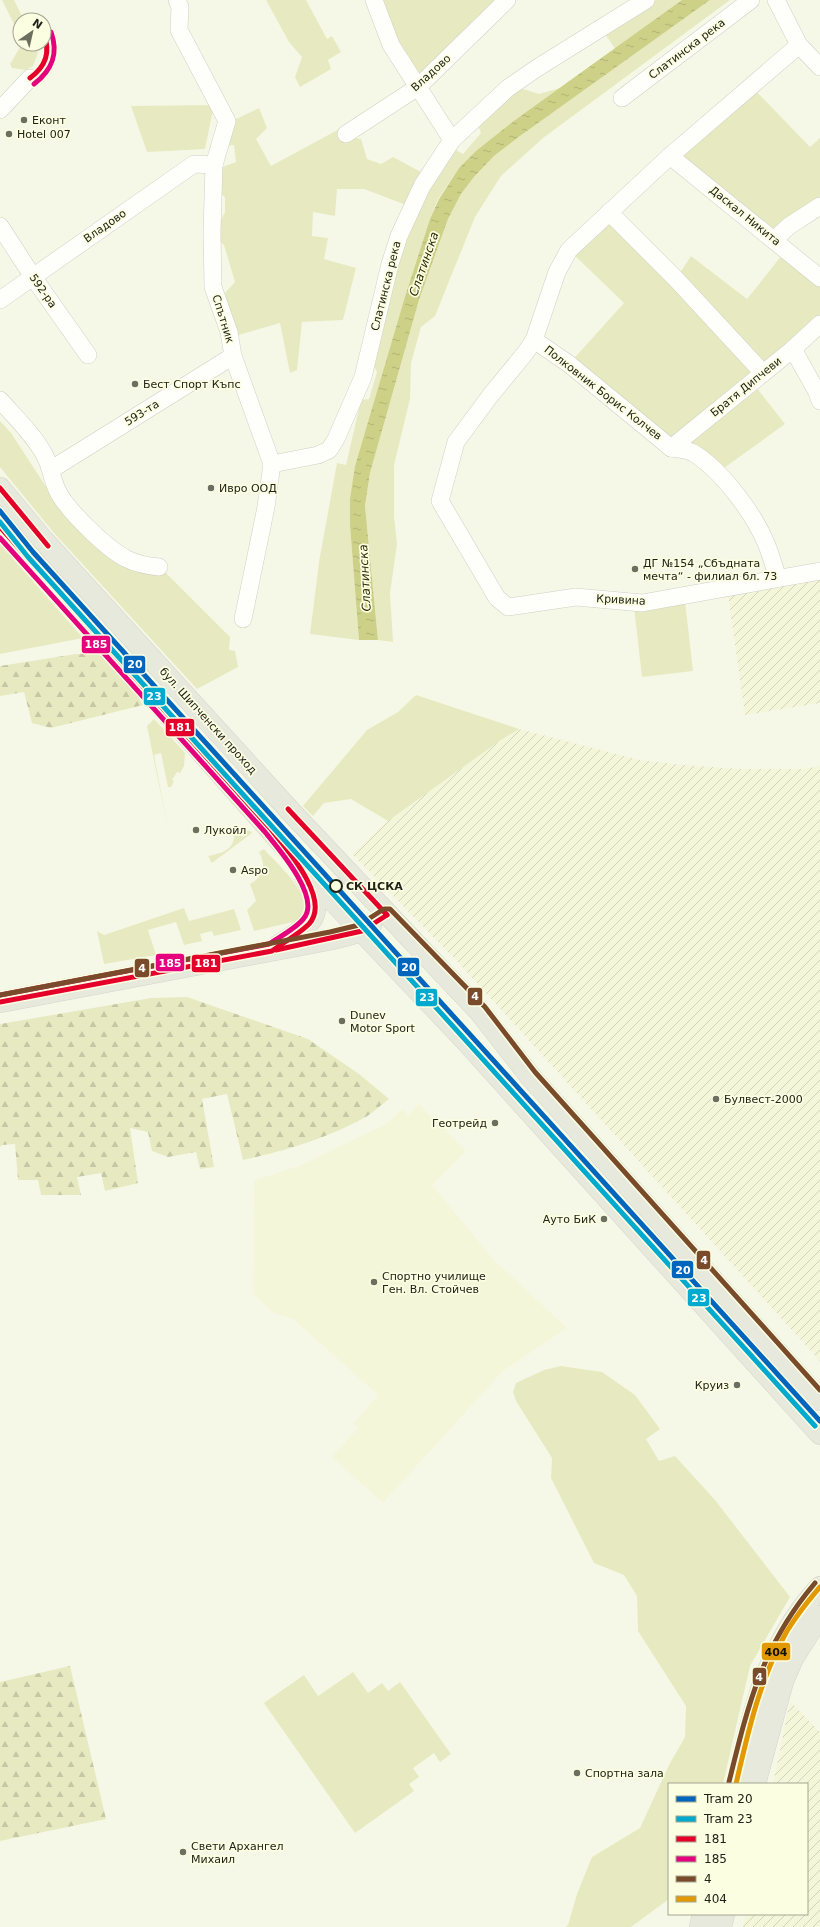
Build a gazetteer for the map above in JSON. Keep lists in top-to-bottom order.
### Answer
{
  "streets": {
    "main road": ["бул. Шипченски проход"],
    "street": [
      "Слатинска река",
      "Владово",
      "Даскал Никита",
      "592-ра",
      "Спътник",
      "Братя Дипчеви",
      "Полковник Борис Колчев",
      "593-та",
      "Кривина"
    ]
  },
  "crossings": [
    ["Слатинска река", "Спътник"],
    ["Владово", "592-ра"],
    ["Владово", "Спътник"],
    ["Даскал Никита", "Кривина"],
    ["Спътник", "593-та"],
    ["Братя Дипчеви", "Полковник Борис Колчев"],
    ["Полковник Борис Колчев", "Кривина"]
  ],
  "water": ["Слатинска"],
  "places": [
    "Еконт",
    "Hotel 007",
    "Бест Спорт Къпс",
    "Ивро ООД",
    "ДГ №154 „Сбъдната мечта“ - филиал бл. 73",
    "Лукойл",
    "Aspo",
    "СК ЦСКА",
    "Dunev Motor Sport",
    "Булвест-2000",
    "Геотрейд",
    "Ауто БиК",
    "Спортно училище Ген. Вл. Стойчев",
    "Круиз",
    "Спортна зала",
    "Свети Архангел Михаил"
  ],
  "lines": [
    "transit line 185",
    "transit line 181",
    "tram line 20",
    "tram line 23",
    "transit line 4",
    "transit line 404"
  ],
  "legend": [
    "Tram 20",
    "Tram 23",
    "181",
    "185",
    "4",
    "404"
  ],
  "north": "top right"
}
